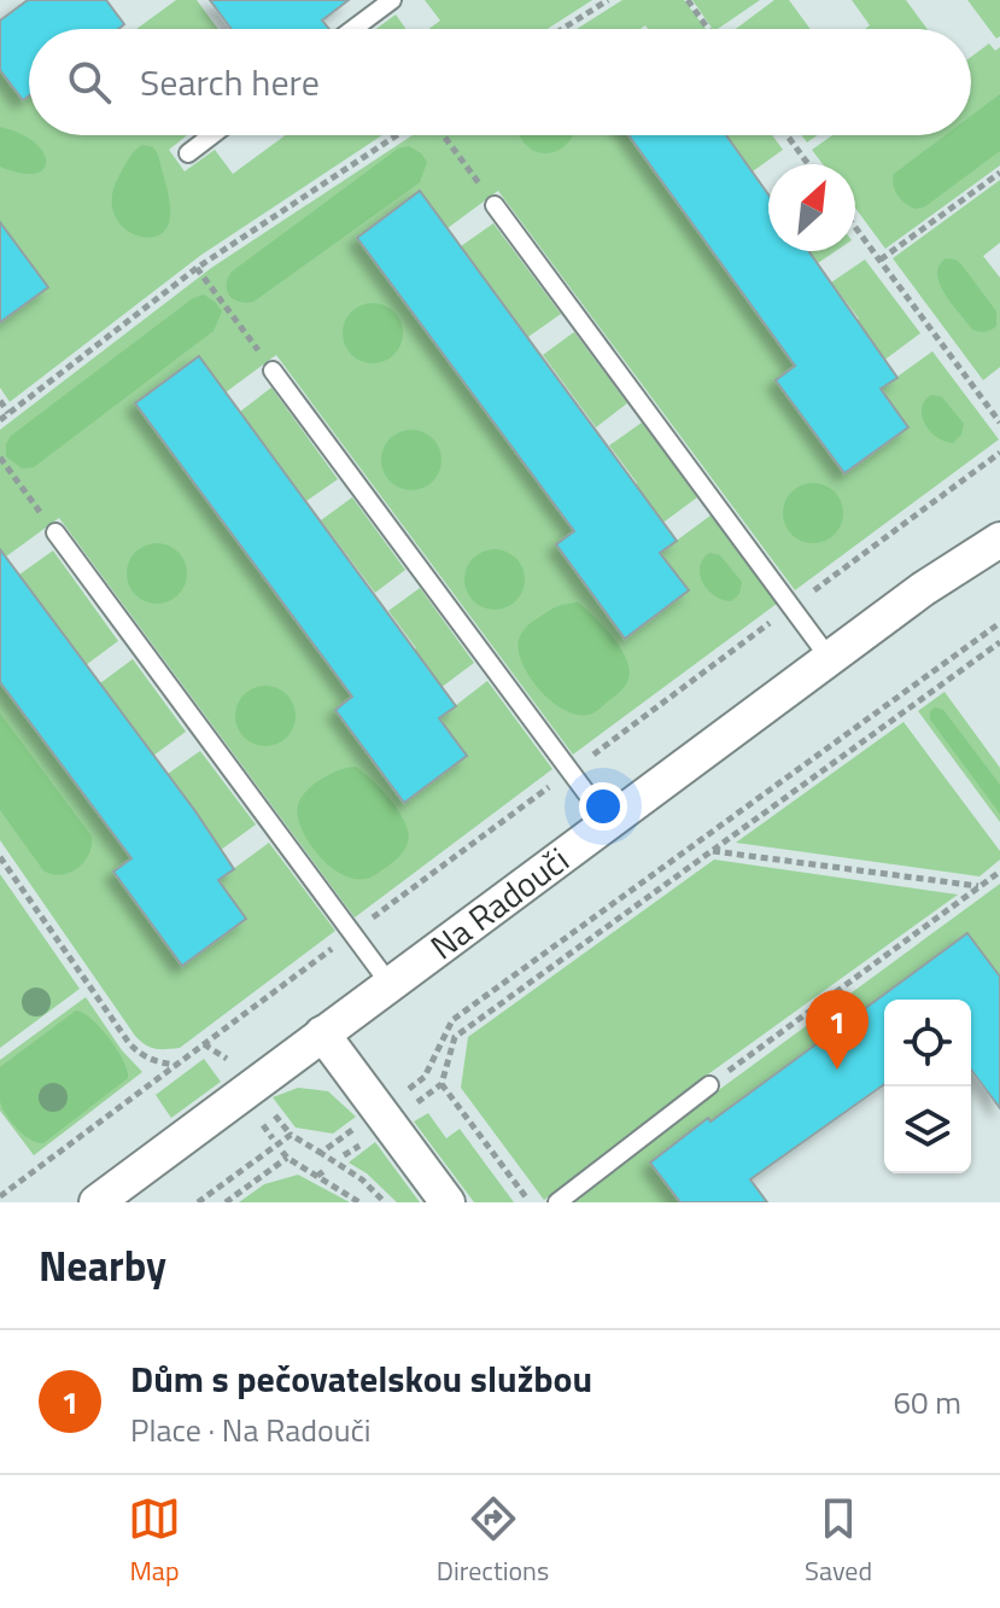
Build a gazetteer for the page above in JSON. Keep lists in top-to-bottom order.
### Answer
{
  "streets": {
    "street": ["Na Radouči"]
  },
  "north": "top right",
  "page": {
    "search": "Search here",
    "pins": "1",
    "heading": "Nearby",
    "list": [
      {
        "mark": "1",
        "name": "Dům s pečovatelskou službou",
        "note": "Place · Na Radouči",
        "value": "60 m"
      }
    ],
    "nav": ["Map", "Directions", "Saved"]
  }
}
